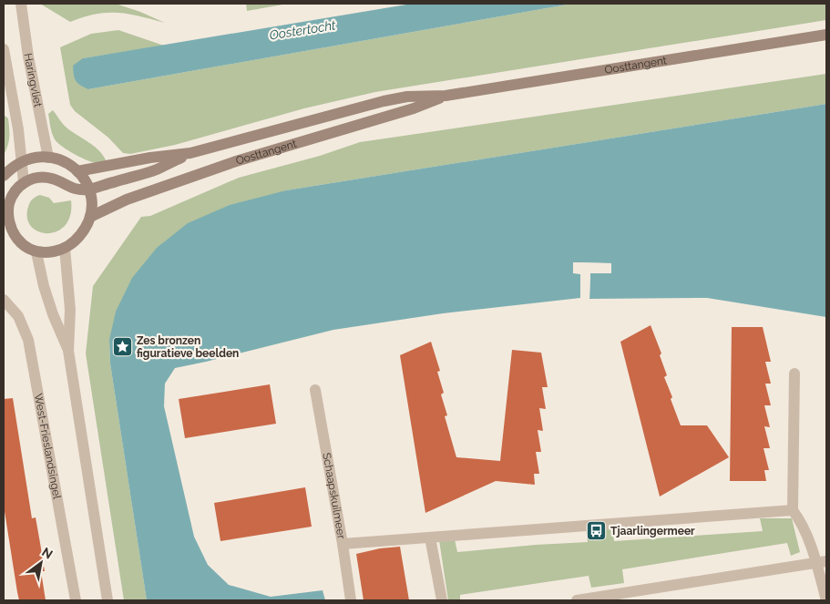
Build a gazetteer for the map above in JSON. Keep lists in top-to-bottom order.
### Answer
{
  "streets": {
    "main road": ["Oosttangent"],
    "street": ["Haringvliet", "West-Frieslandsingel", "Schaapskuilmeer"]
  },
  "crossings": [
    ["Oosttangent", "Haringvliet"]
  ],
  "water": ["Oostertocht"],
  "places": {
    "place": ["Zes bronzen figuratieve beelden"],
    "bus stop": ["Tjaarlingermeer"]
  },
  "north": "top right"
}
